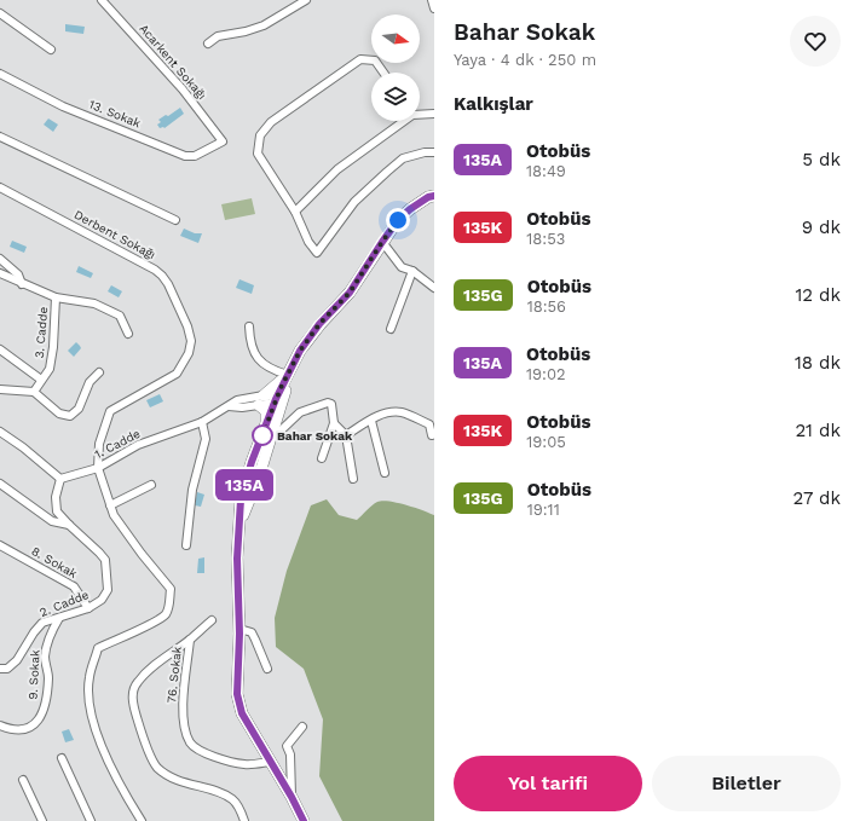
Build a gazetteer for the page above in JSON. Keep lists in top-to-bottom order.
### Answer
{
  "streets": {
    "street": [
      "Acarkent Sokağı",
      "13. Sokak",
      "Derbent Sokağı",
      "3. Cadde",
      "1. Cadde",
      "8. Sokak",
      "2. Cadde",
      "9. Sokak",
      "76. Sokak"
    ]
  },
  "crossings": [
    ["Acarkent Sokağı", "13. Sokak"],
    ["Derbent Sokağı", "1. Cadde"],
    ["1. Cadde", "2. Cadde"],
    ["8. Sokak", "2. Cadde"],
    ["2. Cadde", "9. Sokak"]
  ],
  "places": ["Bahar Sokak"],
  "lines": ["bus line 135A"],
  "north": "right",
  "page": {
    "on_map": "135A",
    "heading": [
      ["Bahar Sokak", "Yaya · 4 dk · 250 m"],
      "Kalkışlar"
    ],
    "list": [
      {
        "mark": "135A",
        "name": "Otobüs",
        "note": "18:49",
        "value": "5 dk"
      },
      {
        "mark": "135K",
        "name": "Otobüs",
        "note": "18:53",
        "value": "9 dk"
      },
      {
        "mark": "135G",
        "name": "Otobüs",
        "note": "18:56",
        "value": "12 dk"
      },
      {
        "mark": "135A",
        "name": "Otobüs",
        "note": "19:02",
        "value": "18 dk"
      },
      {
        "mark": "135K",
        "name": "Otobüs",
        "note": "19:05",
        "value": "21 dk"
      },
      {
        "mark": "135G",
        "name": "Otobüs",
        "note": "19:11",
        "value": "27 dk"
      }
    ],
    "buttons": ["Yol tarifi", "Biletler"]
  }
}
